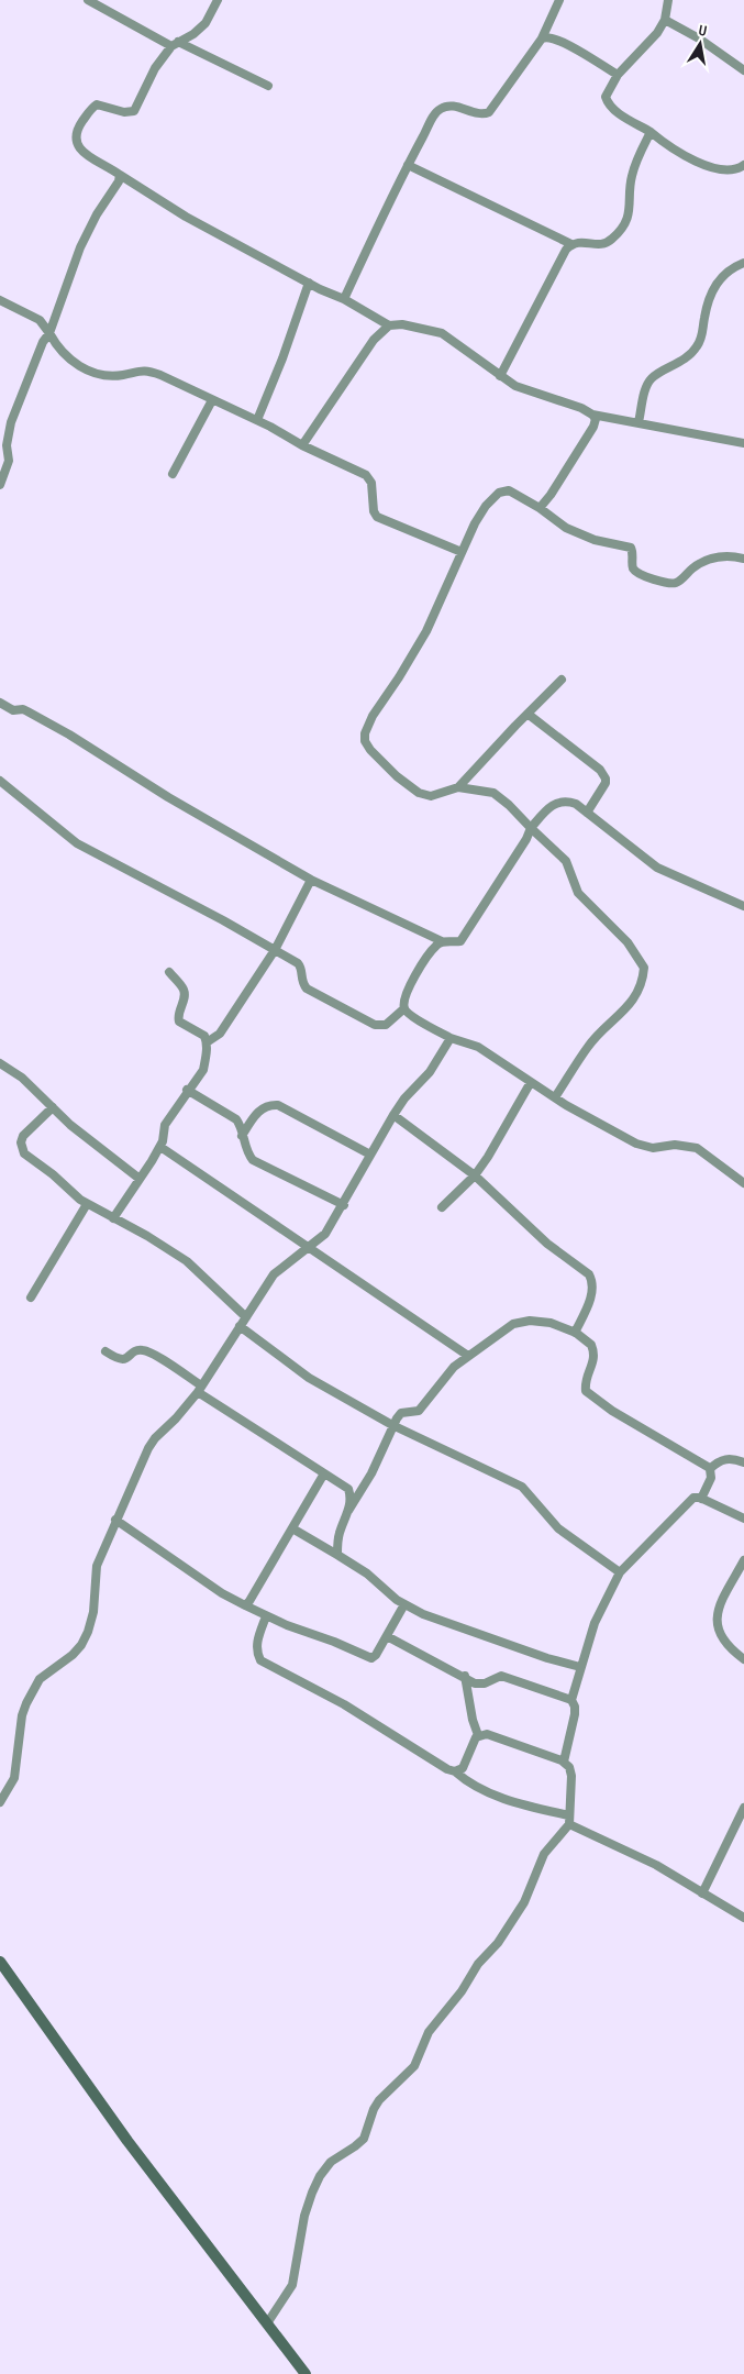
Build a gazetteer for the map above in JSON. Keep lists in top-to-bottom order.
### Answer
{
  "north": "top"
}
